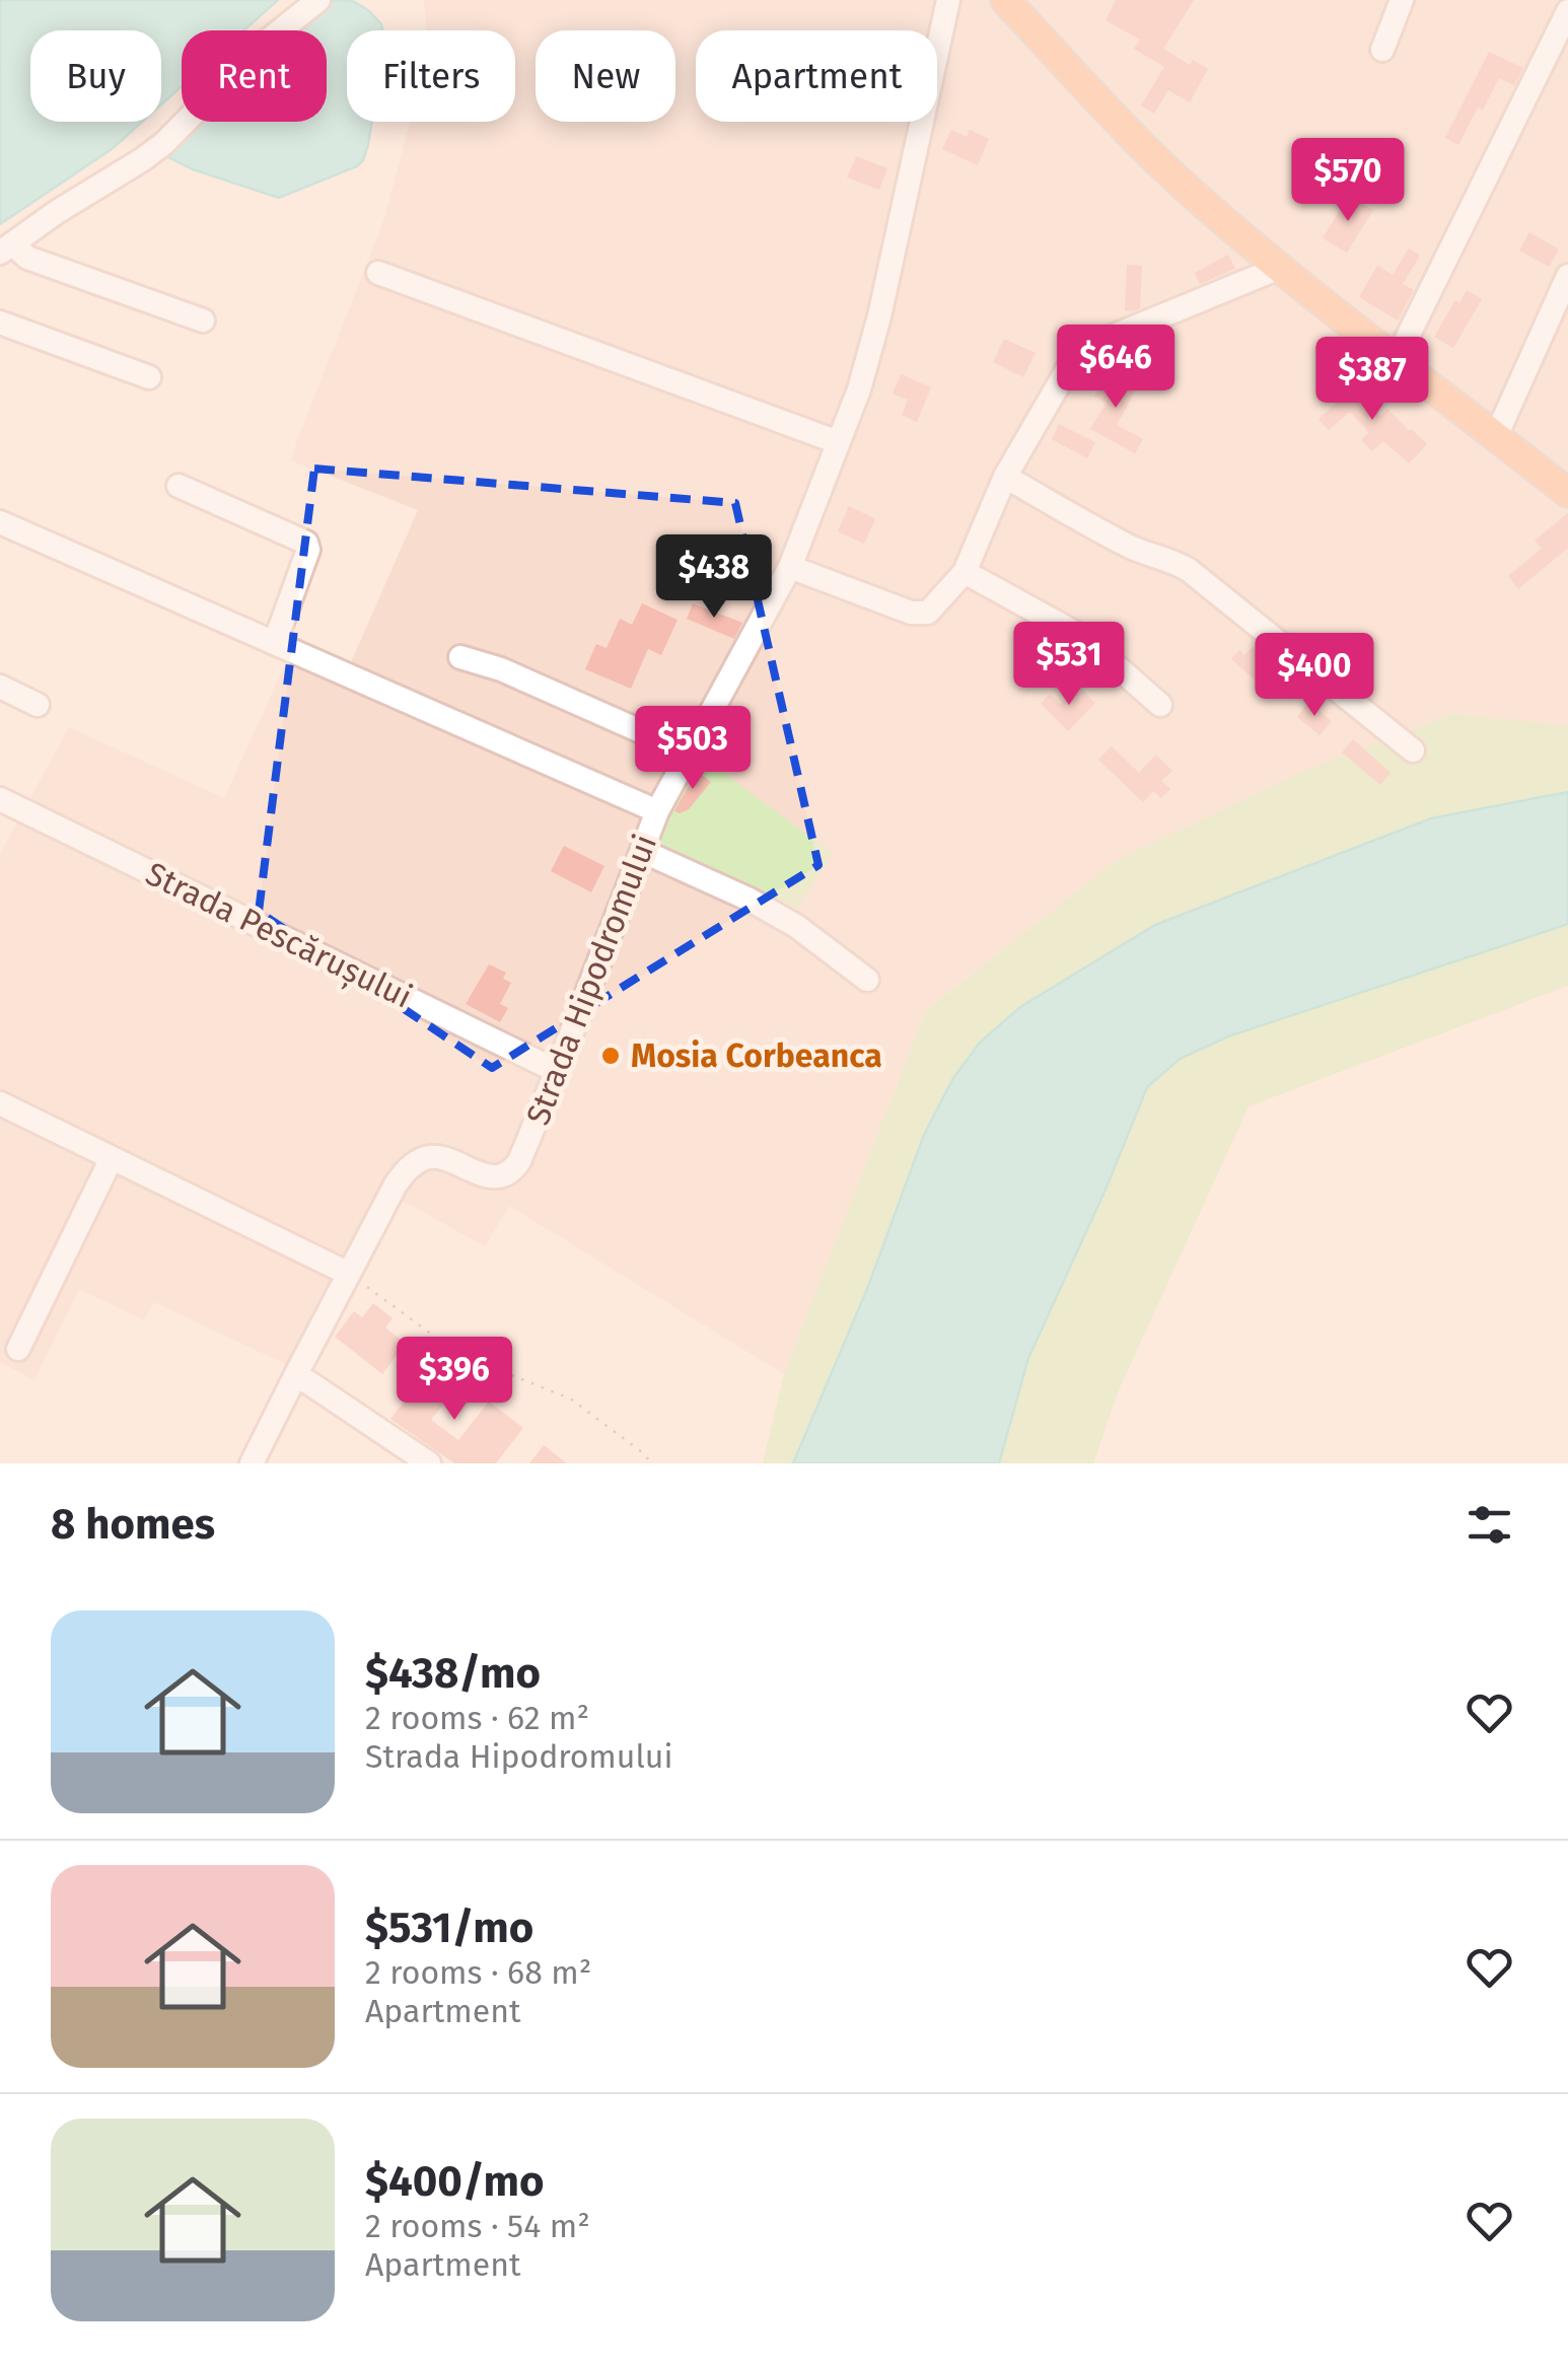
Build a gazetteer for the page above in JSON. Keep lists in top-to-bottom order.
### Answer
{
  "streets": {
    "street": ["Strada Pescărușului", "Strada Hipodromului"]
  },
  "crossings": [
    ["Strada Pescărușului", "Strada Hipodromului"]
  ],
  "places": ["Mosia Corbeanca"],
  "page": {
    "chip": [
      "Buy",
      "Rent",
      "Filters",
      "New",
      "Apartment"
    ],
    "price": [
      "$570",
      "$646",
      "$387",
      "$438",
      "$531",
      "$400",
      "$503",
      "$396"
    ],
    "heading": "8 homes",
    "list": [
      {
        "name": "$438/mo",
        "note": "2 rooms · 62 m² · Strada Hipodromului"
      },
      {
        "name": "$531/mo",
        "note": "2 rooms · 68 m² · Apartment"
      },
      {
        "name": "$400/mo",
        "note": "2 rooms · 54 m² · Apartment"
      }
    ]
  }
}
